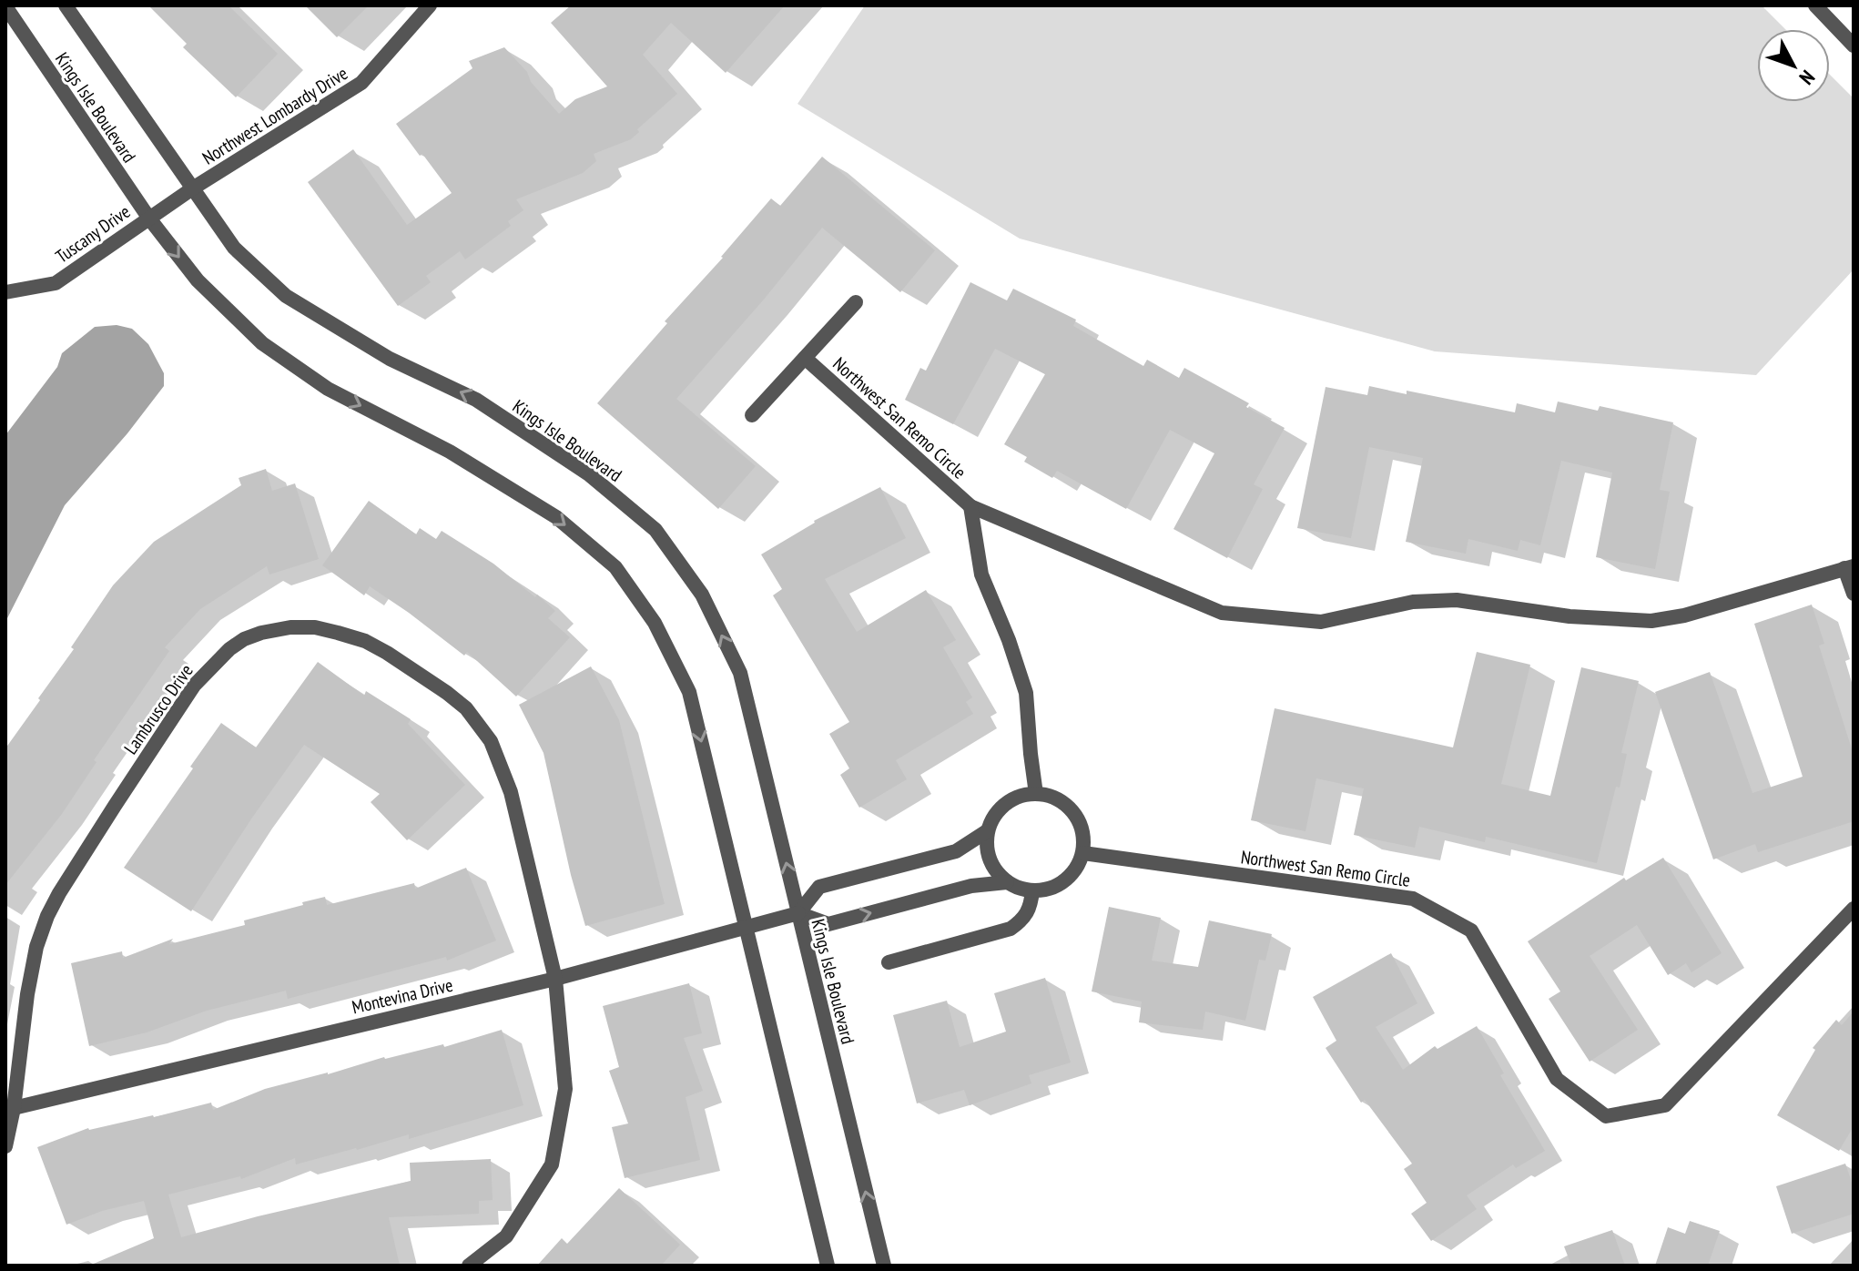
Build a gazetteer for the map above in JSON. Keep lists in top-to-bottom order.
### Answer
{
  "streets": {
    "street": [
      "Kings Isle Boulevard",
      "Northwest Lombardy Drive",
      "Tuscany Drive",
      "Northwest San Remo Circle",
      "Lambrusco Drive",
      "Montevina Drive"
    ]
  },
  "crossings": [
    ["Kings Isle Boulevard", "Northwest Lombardy Drive"],
    ["Kings Isle Boulevard", "Tuscany Drive"],
    ["Kings Isle Boulevard", "Montevina Drive"],
    ["Northwest Lombardy Drive", "Tuscany Drive"],
    ["Lambrusco Drive", "Montevina Drive"]
  ],
  "north": "bottom right"
}
